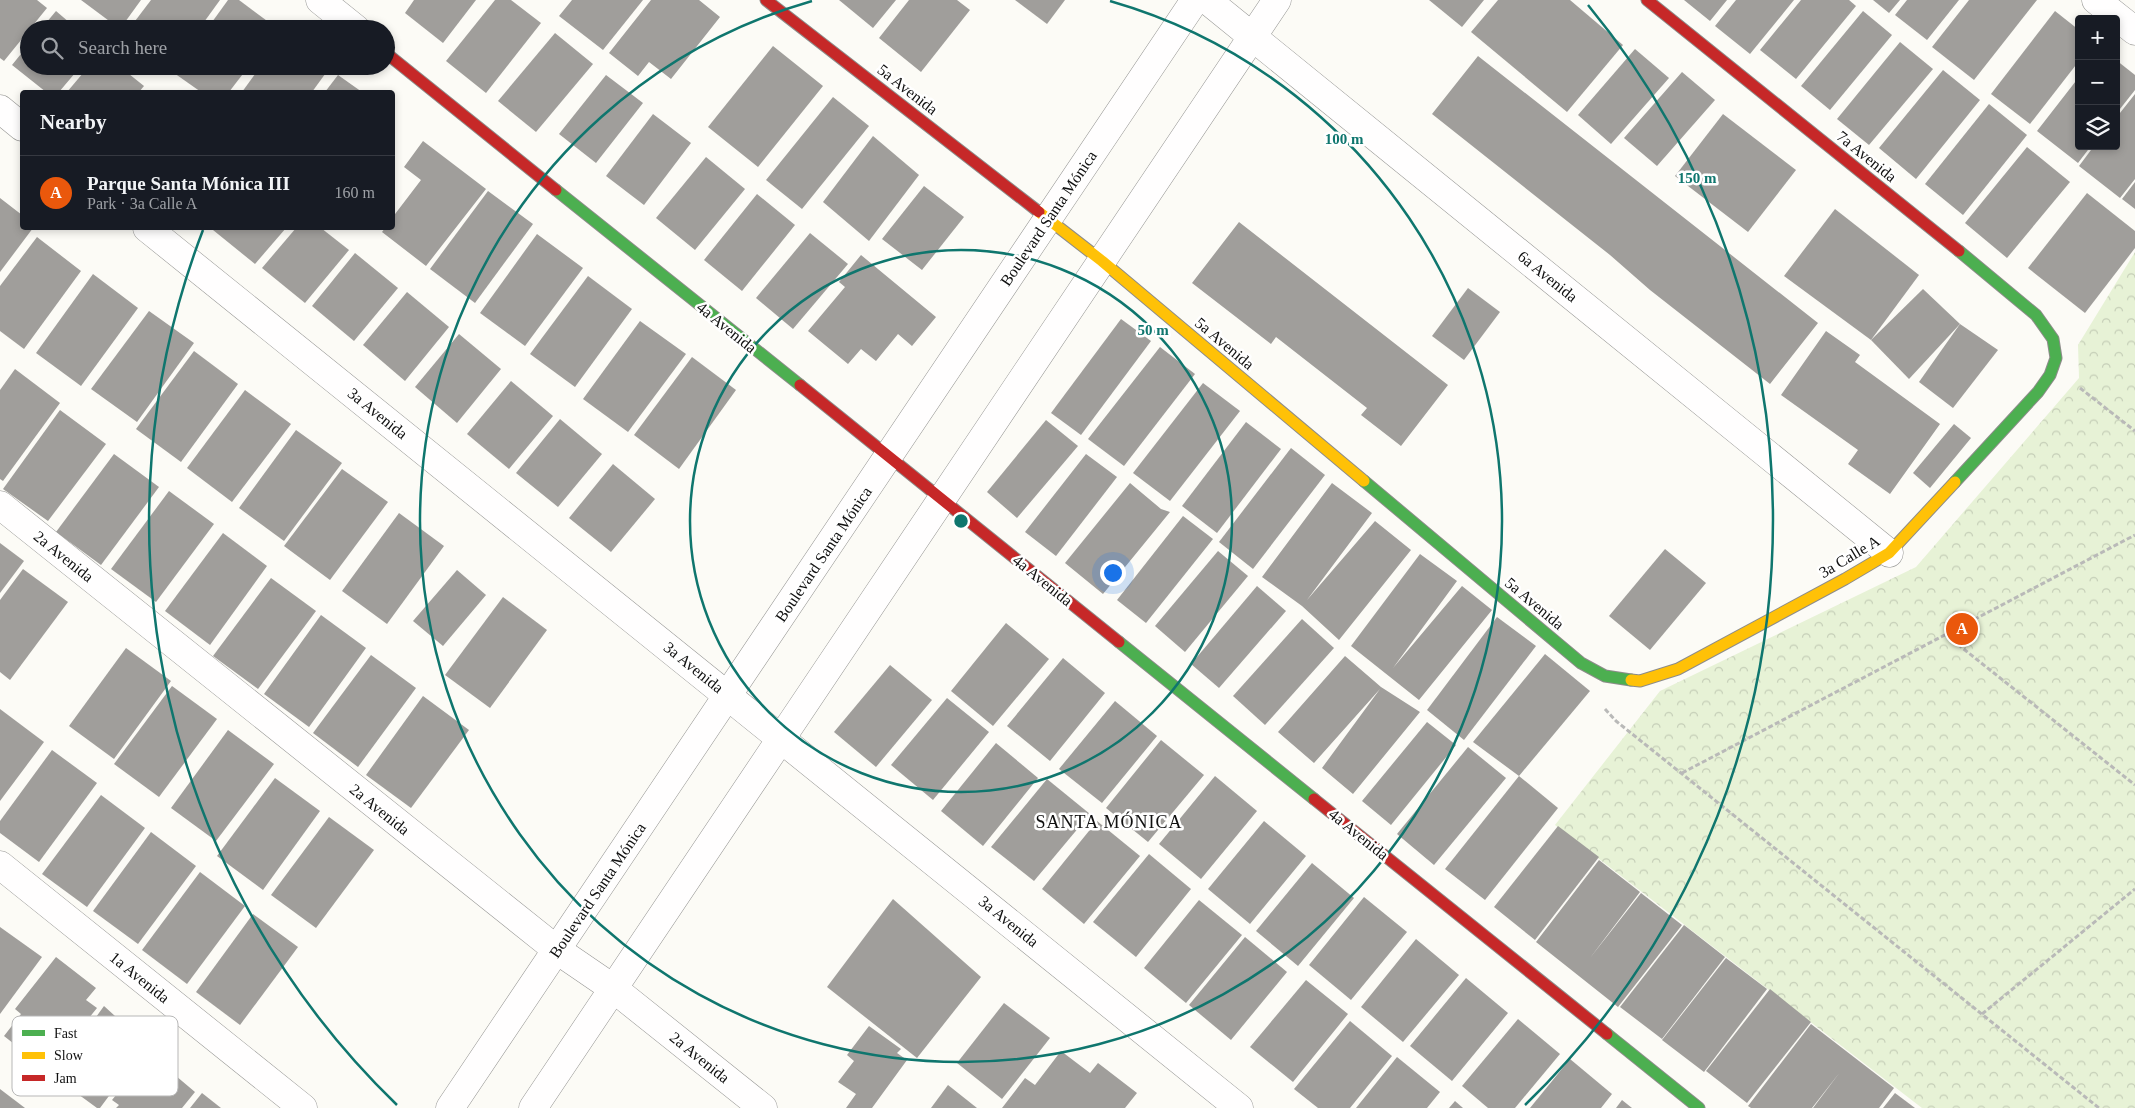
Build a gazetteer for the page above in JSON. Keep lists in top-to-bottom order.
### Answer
{
  "streets": {
    "street": [
      "5a Avenida",
      "7a Avenida",
      "Boulevard Santa Mónica",
      "6a Avenida",
      "4a Avenida",
      "3a Avenida",
      "2a Avenida",
      "3a Calle A",
      "1a Avenida"
    ]
  },
  "crossings": [
    ["5a Avenida", "Boulevard Santa Mónica"],
    ["5a Avenida", "3a Calle A"],
    ["7a Avenida", "3a Calle A"],
    ["Boulevard Santa Mónica", "4a Avenida"],
    ["Boulevard Santa Mónica", "3a Avenida"],
    ["Boulevard Santa Mónica", "2a Avenida"],
    ["6a Avenida", "3a Calle A"]
  ],
  "districts": ["SANTA MÓNICA"],
  "legend": ["Fast", "Slow", "Jam"],
  "page": {
    "map_buttons": ["+", "−"],
    "search": "Search here",
    "heading": "Nearby",
    "list": [
      {
        "mark": "A",
        "name": "Parque Santa Mónica III",
        "note": "Park · 3a Calle A",
        "value": "160 m"
      }
    ],
    "pins": "A"
  },
  "rings": ["100 m", "150 m", "50 m"]
}
